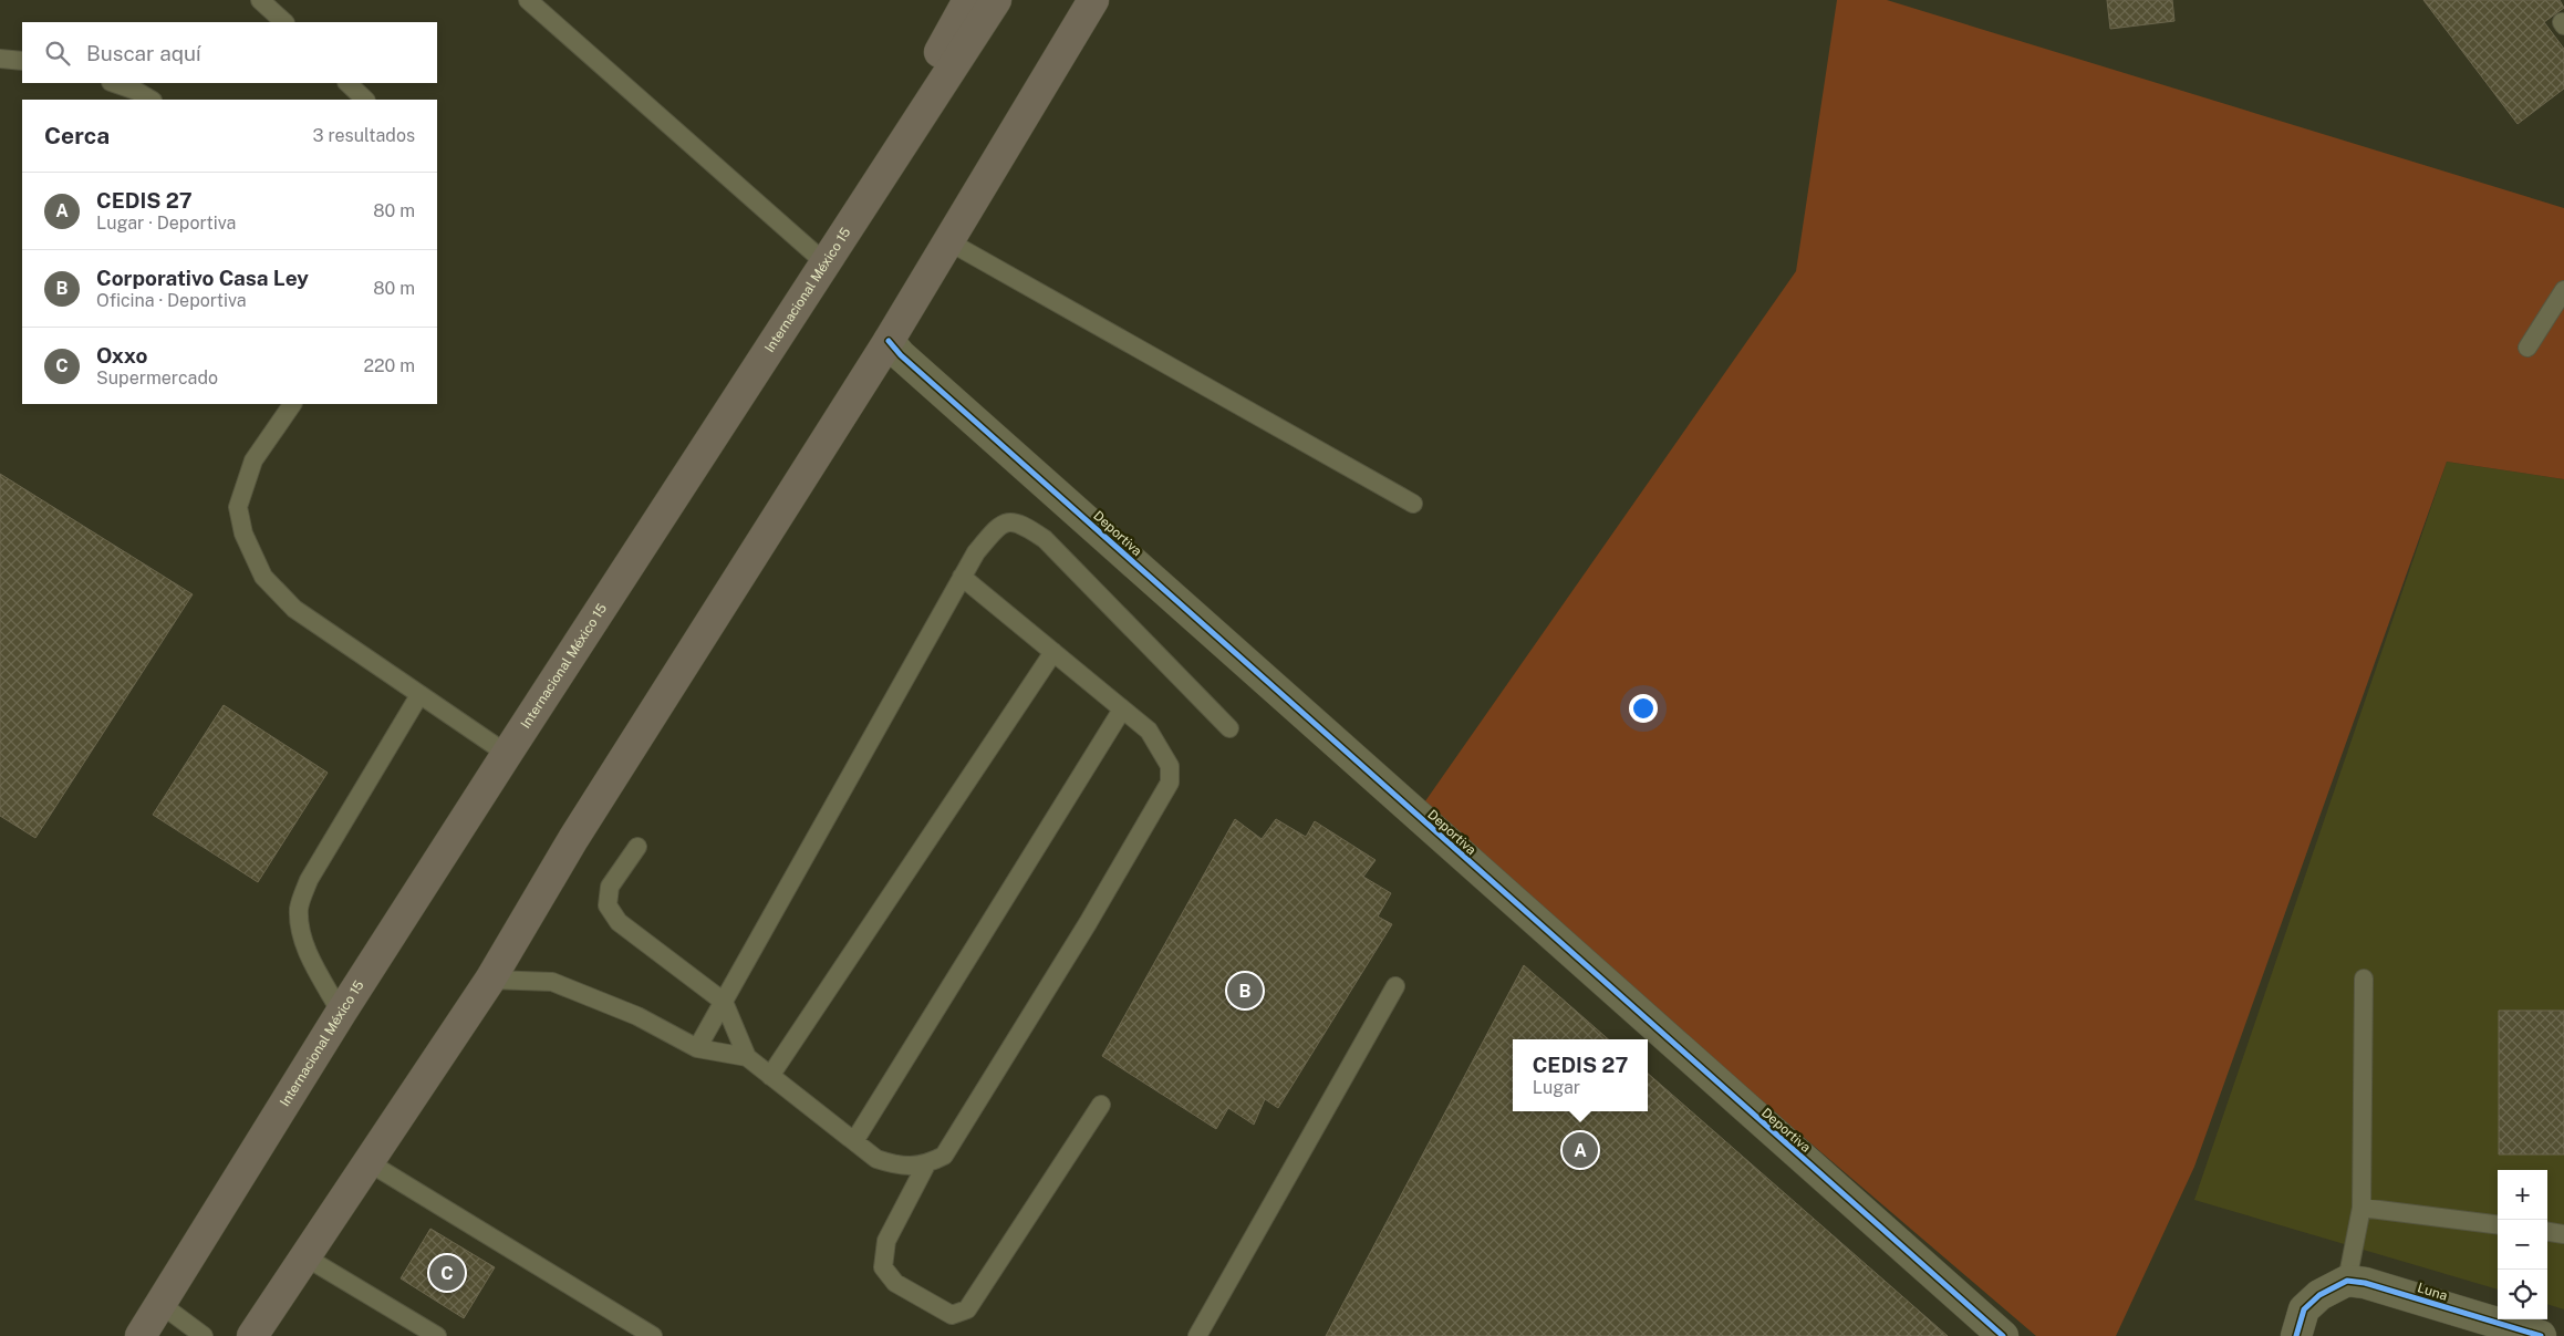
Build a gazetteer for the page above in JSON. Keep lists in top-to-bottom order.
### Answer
{
  "streets": {
    "main road": ["Internacional México 15"],
    "street": ["Deportiva", "Luna"]
  },
  "page": {
    "search": "Buscar aquí",
    "heading": ["Cerca", "3 resultados"],
    "list": [
      {
        "mark": "A",
        "name": "CEDIS 27",
        "note": "Lugar · Deportiva",
        "value": "80 m"
      },
      {
        "mark": "B",
        "name": "Corporativo Casa Ley",
        "note": "Oficina · Deportiva",
        "value": "80 m"
      },
      {
        "mark": "C",
        "name": "Oxxo",
        "note": "Supermercado",
        "value": "220 m"
      }
    ],
    "pins": ["B", "A", "C"],
    "popup": ["CEDIS 27", "Lugar"],
    "map_buttons": ["+", "−"]
  }
}
